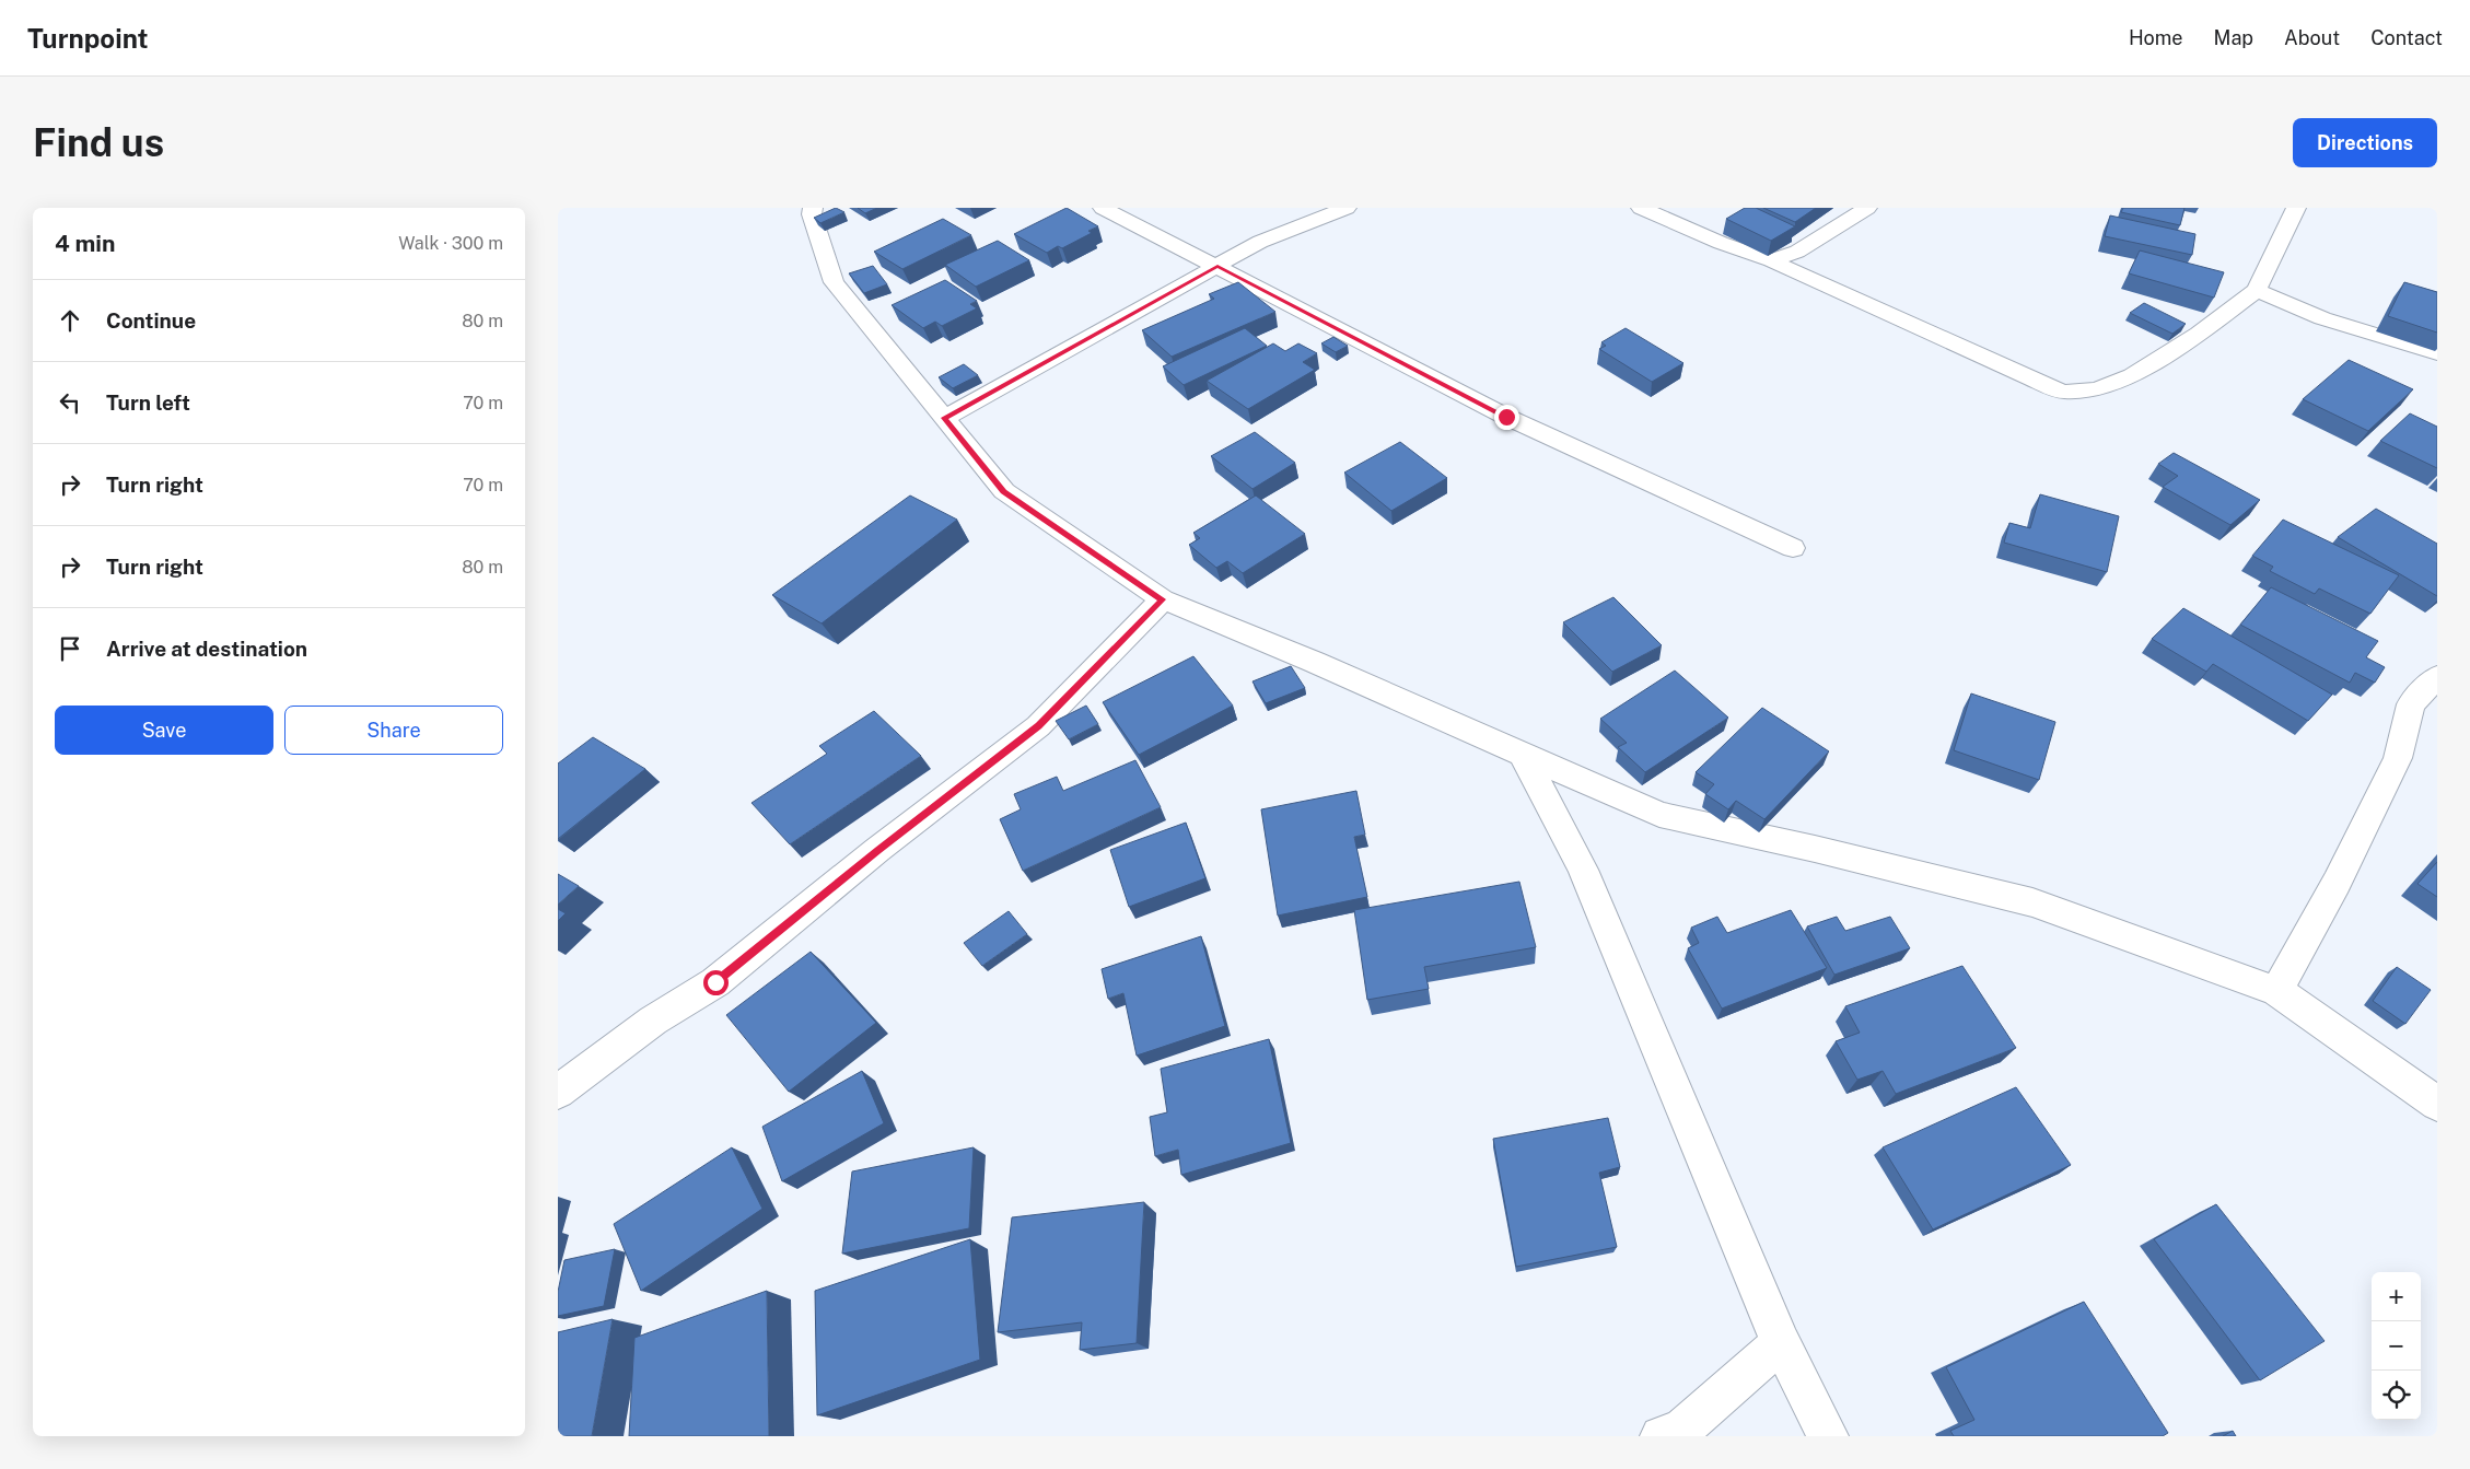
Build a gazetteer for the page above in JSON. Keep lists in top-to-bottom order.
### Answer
{
  "page": {
    "header": "Turnpoint",
    "nav": [
      "Home",
      "Map",
      "About",
      "Contact"
    ],
    "buttons": [
      "Directions",
      ["Save", "Share"]
    ],
    "title": "Find us",
    "heading": ["4 min", "Walk · 300 m"],
    "list": [
      ["Continue", "80 m"],
      ["Turn left", "70 m"],
      ["Turn right", "70 m"],
      ["Turn right", "80 m"],
      "Arrive at destination"
    ],
    "map_buttons": ["+", "−"]
  }
}
